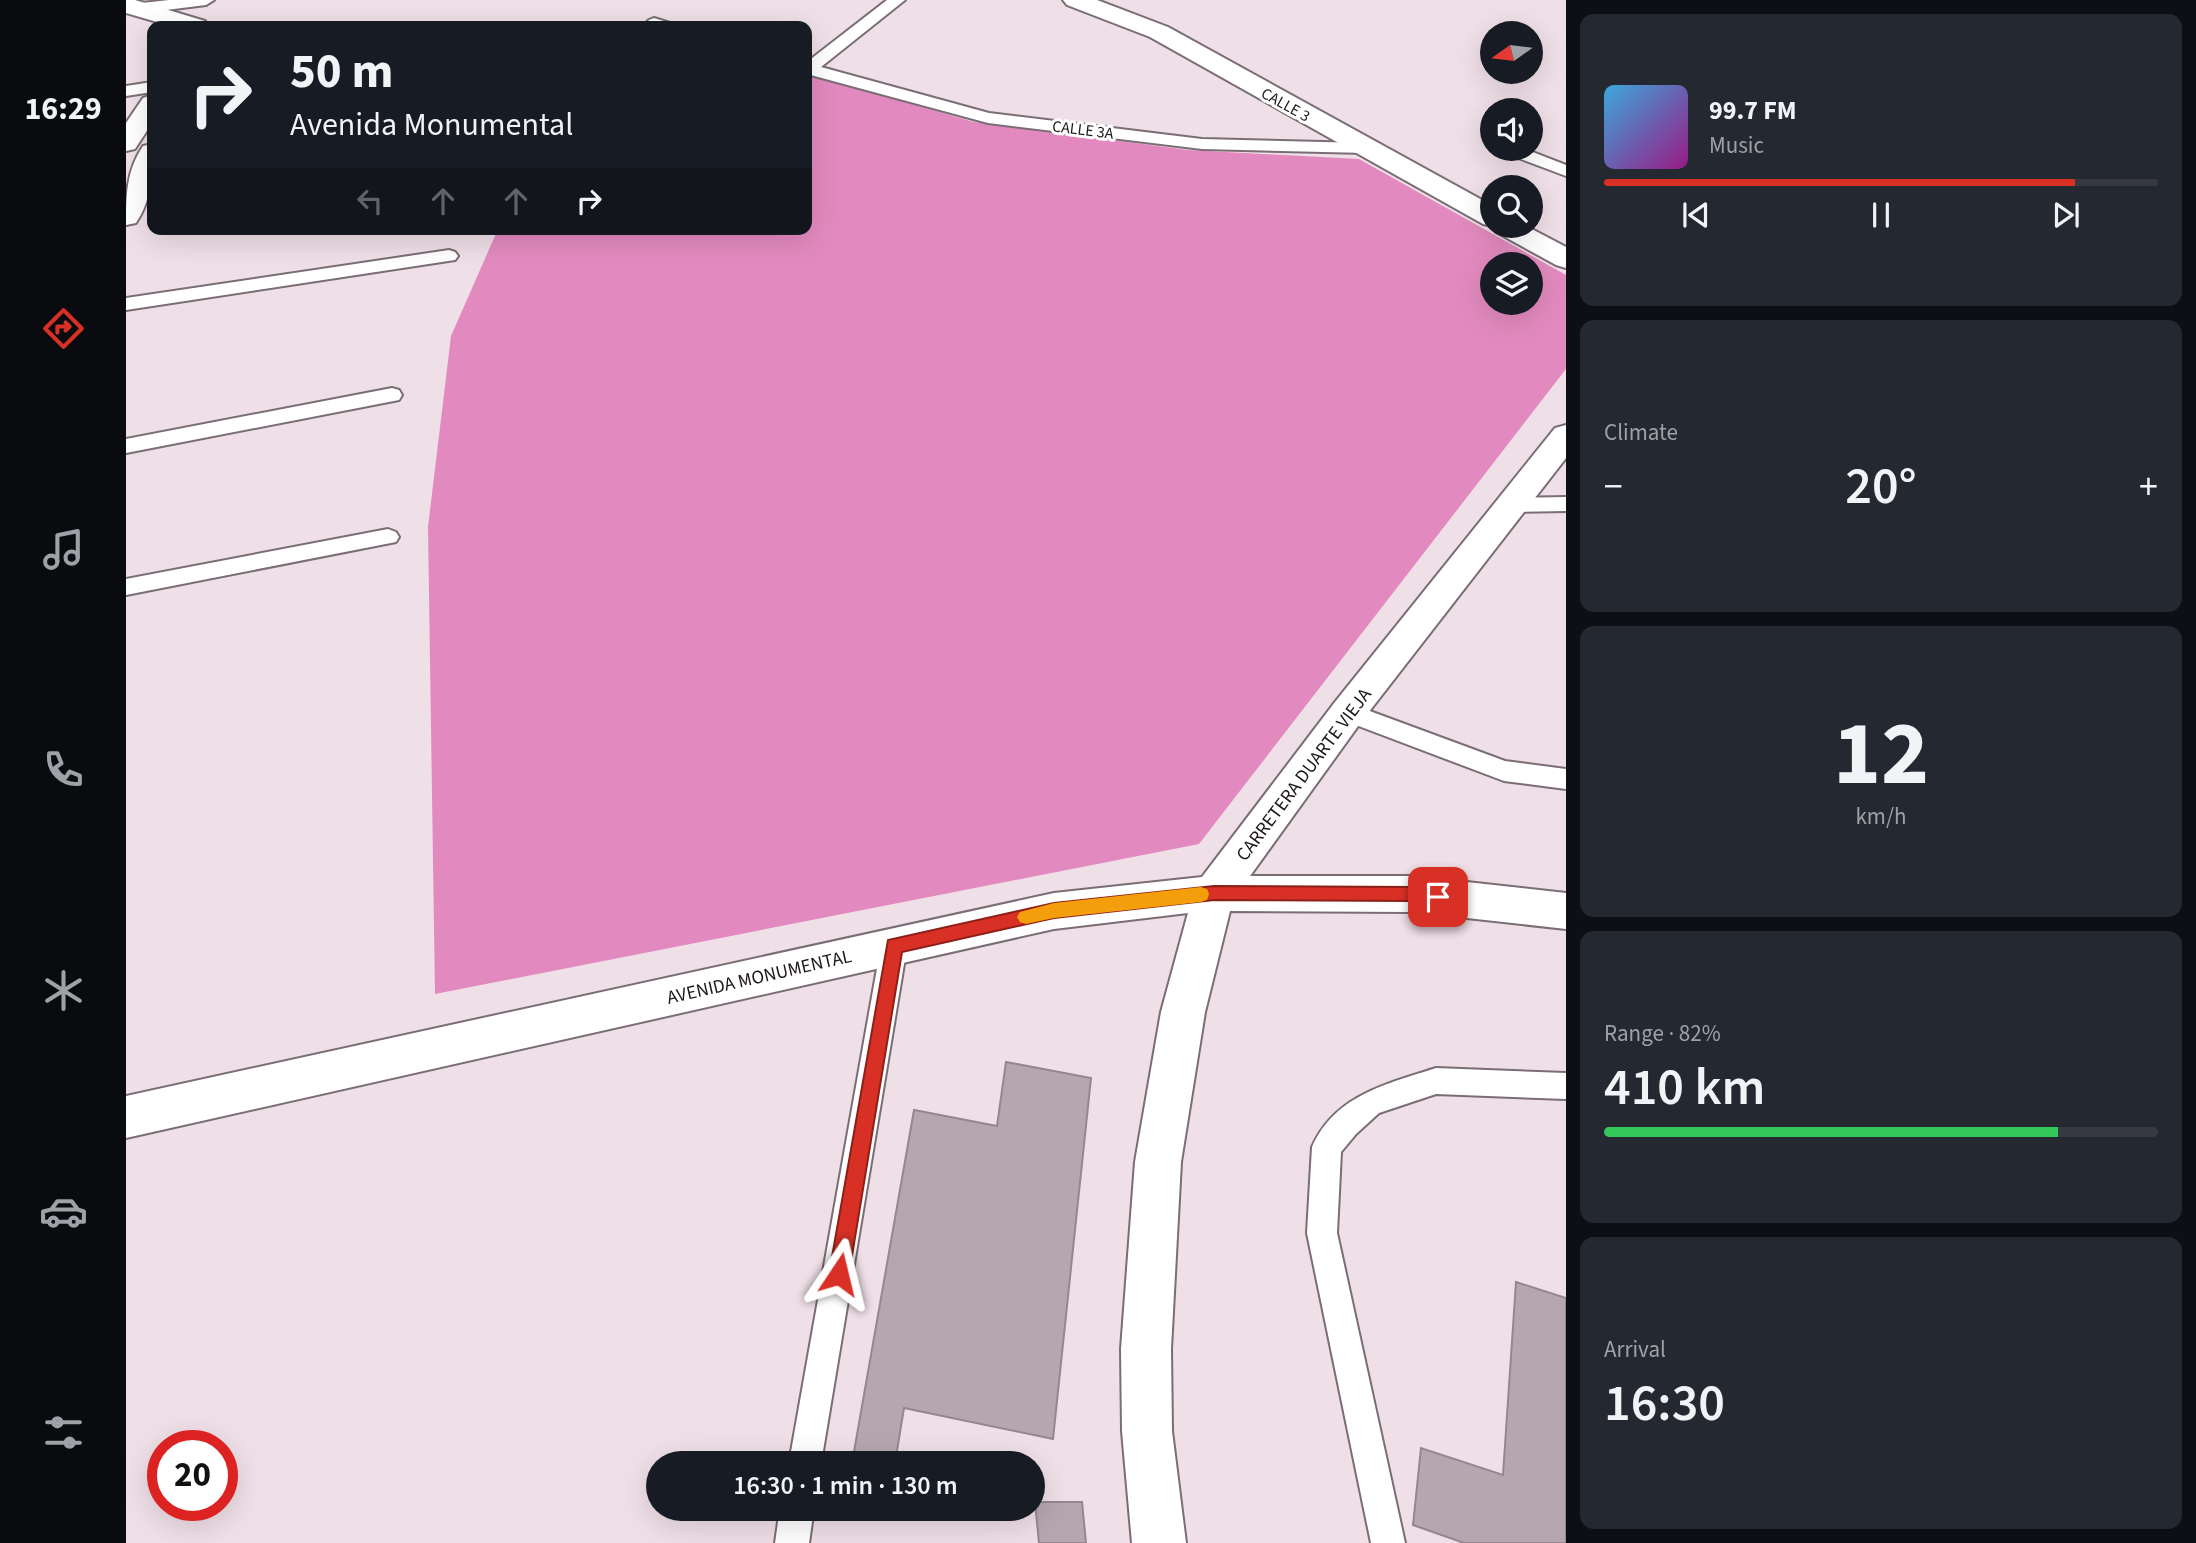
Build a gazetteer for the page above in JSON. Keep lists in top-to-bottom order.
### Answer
{
  "streets": {
    "main road": ["CALLE 3", "CARRETERA DUARTE VIEJA", "AVENIDA MONUMENTAL"],
    "lane": ["CALLE 3A"]
  },
  "crossings": [
    ["CALLE 3", "CALLE 3A"],
    ["CARRETERA DUARTE VIEJA", "AVENIDA MONUMENTAL"]
  ],
  "north": "left",
  "page": {
    "tabs": "16:29",
    "turn": ["50 m", "Avenida Monumental"],
    "song": ["99.7 FM", "Music"],
    "tile": [
      "Climate",
      ["12", "km/h"],
      ["Range · 82%", "410 km"],
      ["Arrival", "16:30"]
    ],
    "heat": ["−", "20°", "+"],
    "limit": "20",
    "trip": "16:30 · 1 min · 130 m"
  }
}
